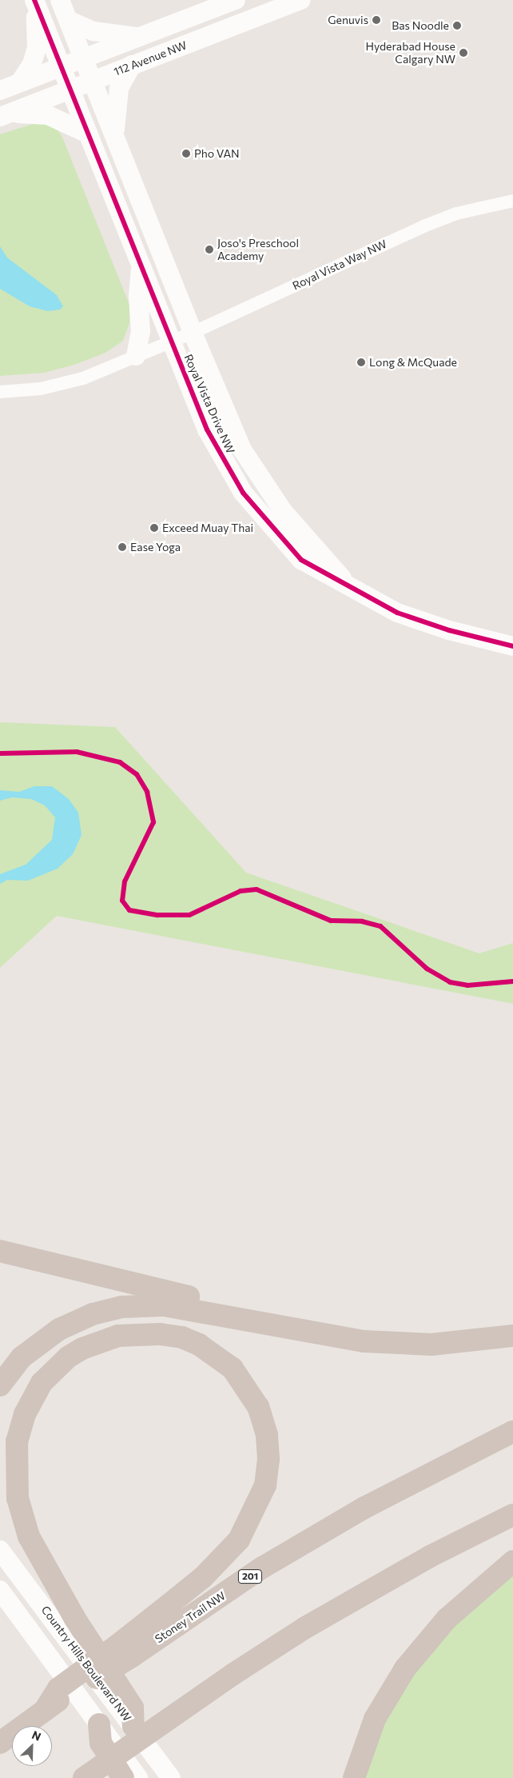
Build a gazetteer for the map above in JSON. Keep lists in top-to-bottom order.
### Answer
{
  "streets": {
    "highway": ["201", "Stoney Trail NW"],
    "street": [
      "112 Avenue NW",
      "Royal Vista Way NW",
      "Royal Vista Drive NW",
      "Country Hills Boulevard NW"
    ]
  },
  "crossings": [
    ["112 Avenue NW", "Royal Vista Drive NW"],
    ["Royal Vista Way NW", "Royal Vista Drive NW"]
  ],
  "places": [
    "Genuvis",
    "Bas Noodle",
    "Hyderabad House Calgary NW",
    "Pho VAN",
    "Joso's Preschool Academy",
    "Long & McQuade",
    "Exceed Muay Thai",
    "Ease Yoga"
  ],
  "north": "top right"
}
